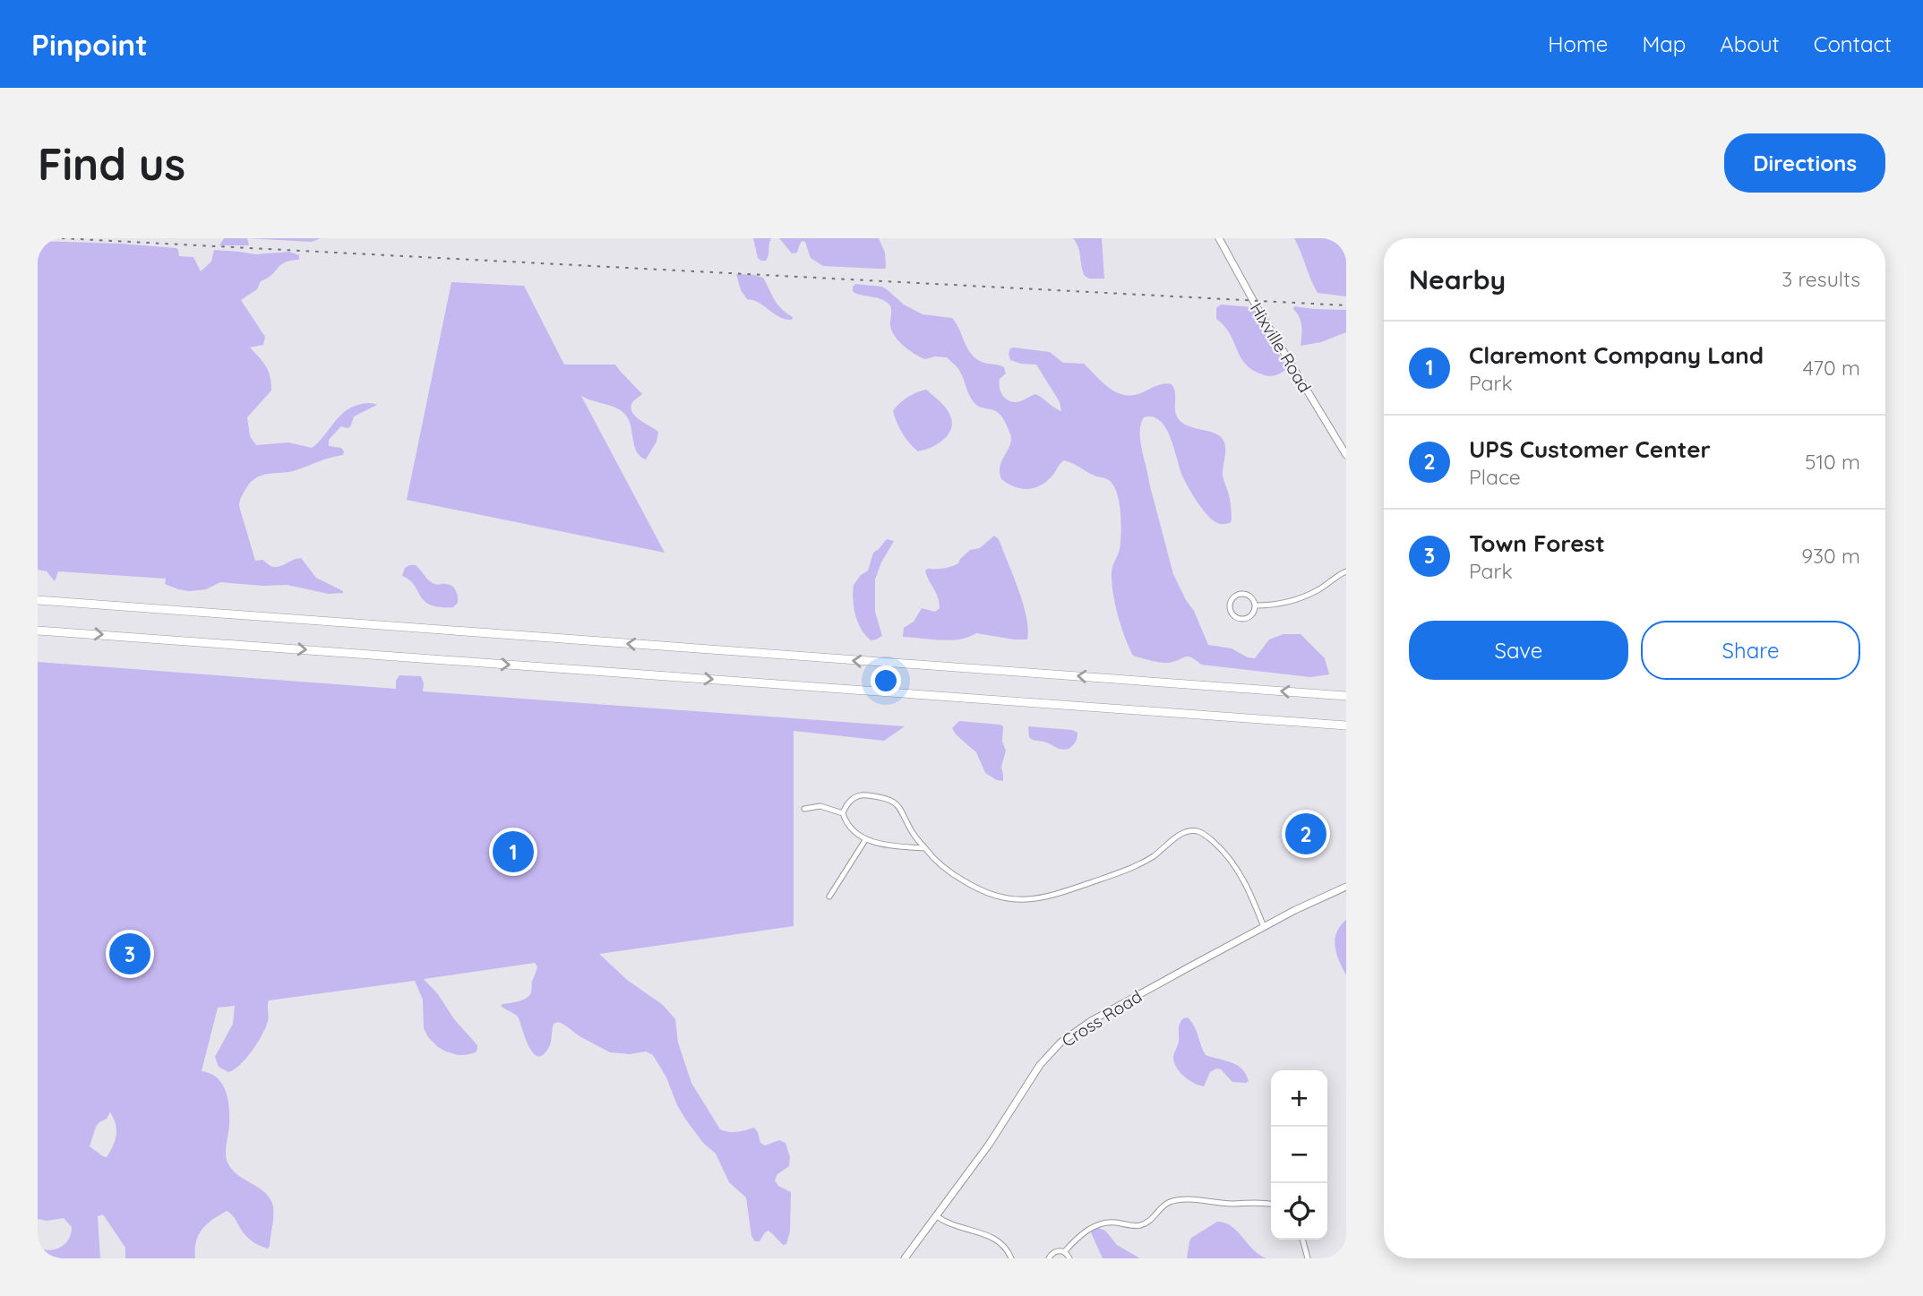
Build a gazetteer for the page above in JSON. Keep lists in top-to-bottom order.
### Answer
{
  "streets": {
    "street": ["Hixville Road", "Cross Road"]
  },
  "page": {
    "header": "Pinpoint",
    "nav": [
      "Home",
      "Map",
      "About",
      "Contact"
    ],
    "buttons": [
      "Directions",
      ["Save", "Share"]
    ],
    "title": "Find us",
    "heading": ["Nearby", "3 results"],
    "list": [
      {
        "mark": "1",
        "name": "Claremont Company Land",
        "note": "Park",
        "value": "470 m"
      },
      {
        "mark": "2",
        "name": "UPS Customer Center",
        "note": "Place",
        "value": "510 m"
      },
      {
        "mark": "3",
        "name": "Town Forest",
        "note": "Park",
        "value": "930 m"
      }
    ],
    "pins": ["2", "1", "3"],
    "map_buttons": ["+", "−"]
  }
}
